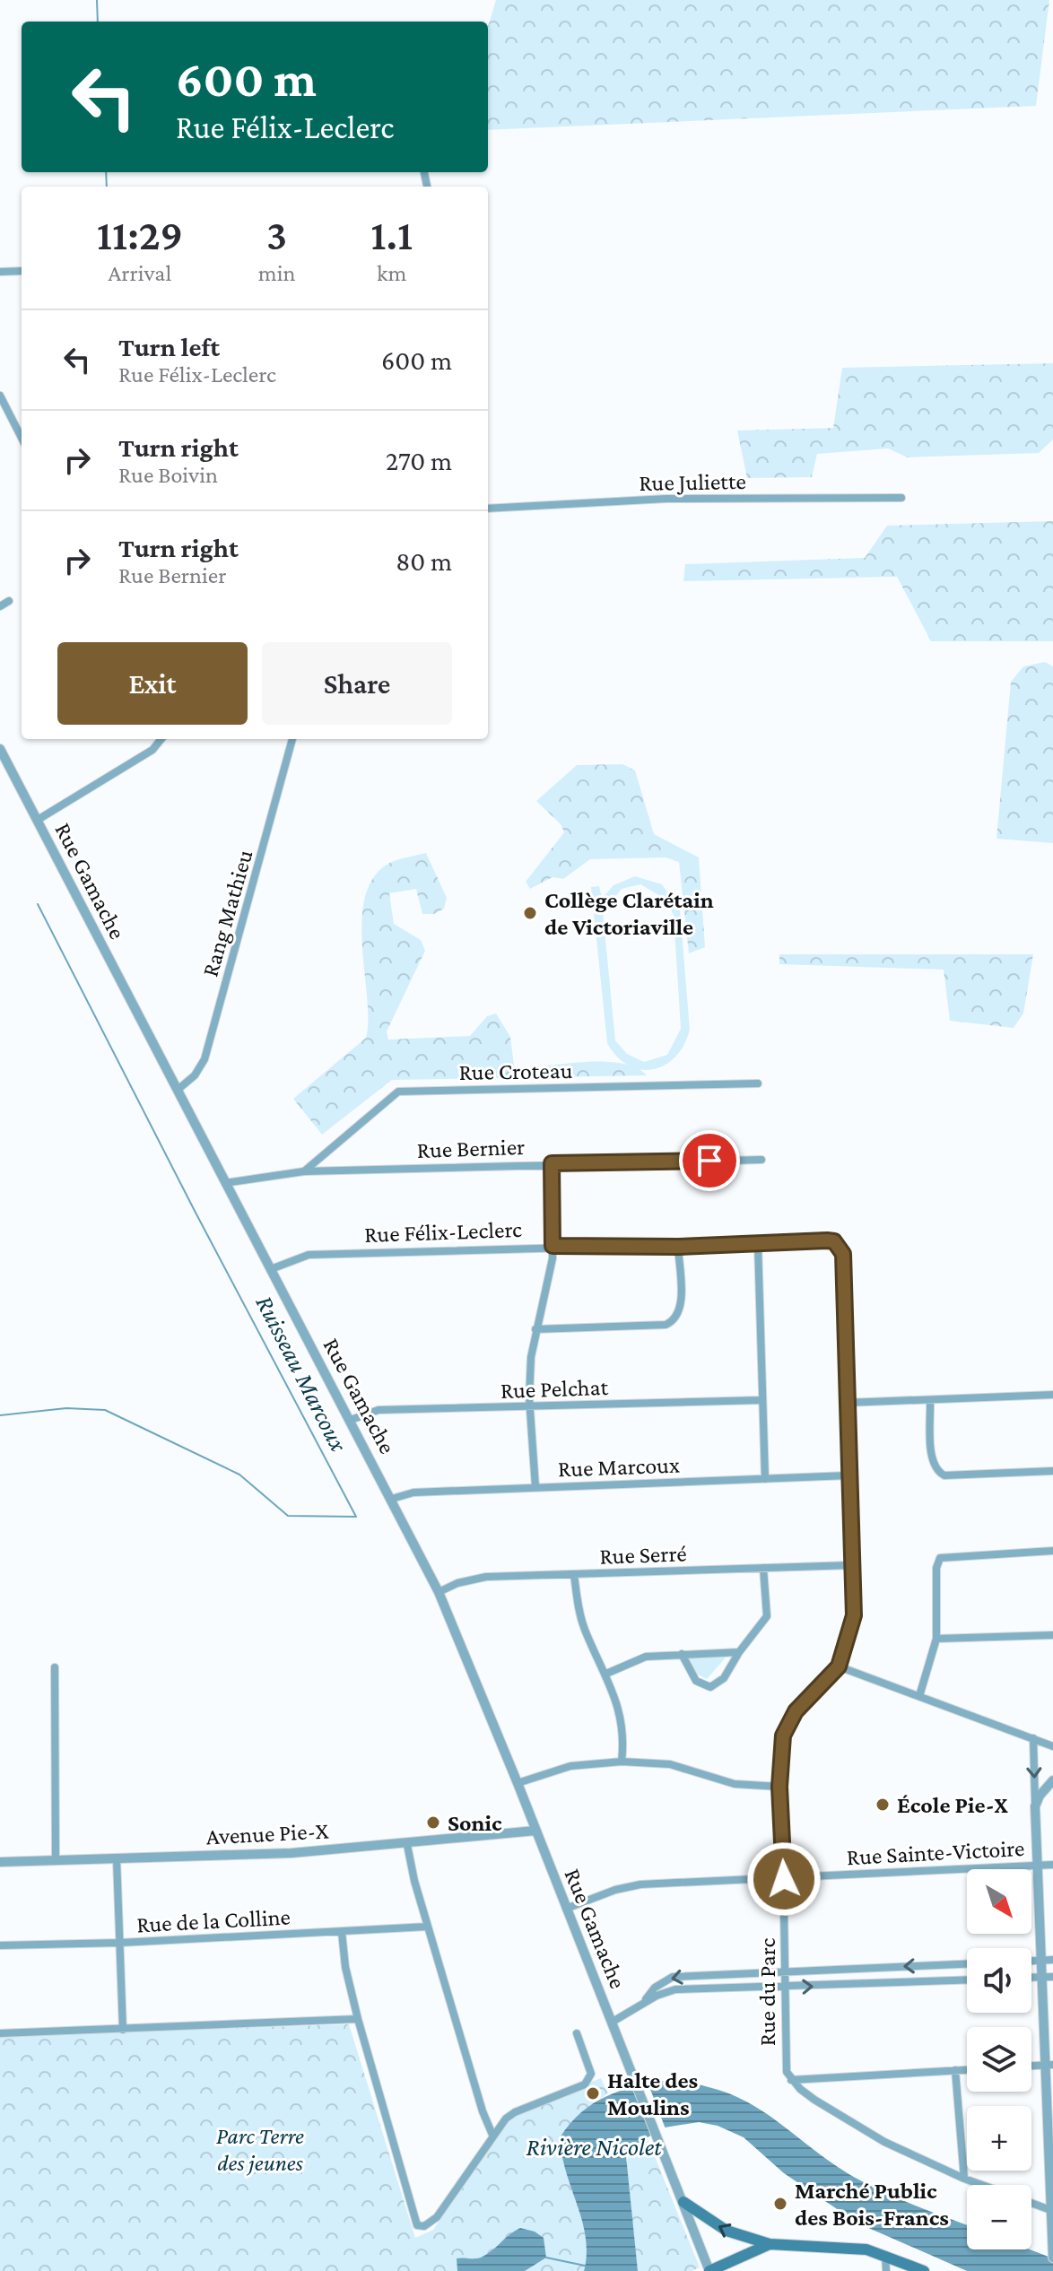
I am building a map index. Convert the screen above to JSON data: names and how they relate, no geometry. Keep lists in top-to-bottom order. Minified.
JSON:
{"streets":{"street":["Rue Juliette","Rue Gamache","Rang Mathieu","Rue Croteau","Rue Bernier","Rue Félix-Leclerc","Rue Pelchat","Rue Marcoux","Rue Serré","Avenue Pie-X","Rue Sainte-Victoire","Rue de la Colline","Rue du Parc"]},"crossings":[["Rue Gamache","Rang Mathieu"],["Rue Gamache","Rue Bernier"],["Rue Gamache","Rue Félix-Leclerc"],["Rue Gamache","Rue Pelchat"],["Rue Gamache","Rue Marcoux"],["Rue Gamache","Rue Serré"],["Rue Gamache","Avenue Pie-X"],["Rue Gamache","Rue Sainte-Victoire"],["Rue Croteau","Rue Bernier"],["Rue Félix-Leclerc","Rue du Parc"],["Rue Marcoux","Rue du Parc"],["Rue Serré","Rue du Parc"],["Rue Sainte-Victoire","Rue du Parc"]],"water":["Ruisseau Marcoux","Rivière Nicolet"],"parks":["Parc Terre des jeunes"],"places":["Collège Clarétain de Victoriaville","École Pie-X","Sonic","Halte des Moulins","Marché Public des Bois-Francs"],"north":"bottom right","page":{"turn":["600 m","Rue Félix-Leclerc"],"eta":["11:29","Arrival","3","min","1.1","km"],"list":[{"name":"Turn left","note":"Rue Félix-Leclerc","value":"600 m"},{"name":"Turn right","note":"Rue Boivin","value":"270 m"},{"name":"Turn right","note":"Rue Bernier","value":"80 m"}],"buttons":["Exit","Share"],"map_buttons":["+","−"]}}
